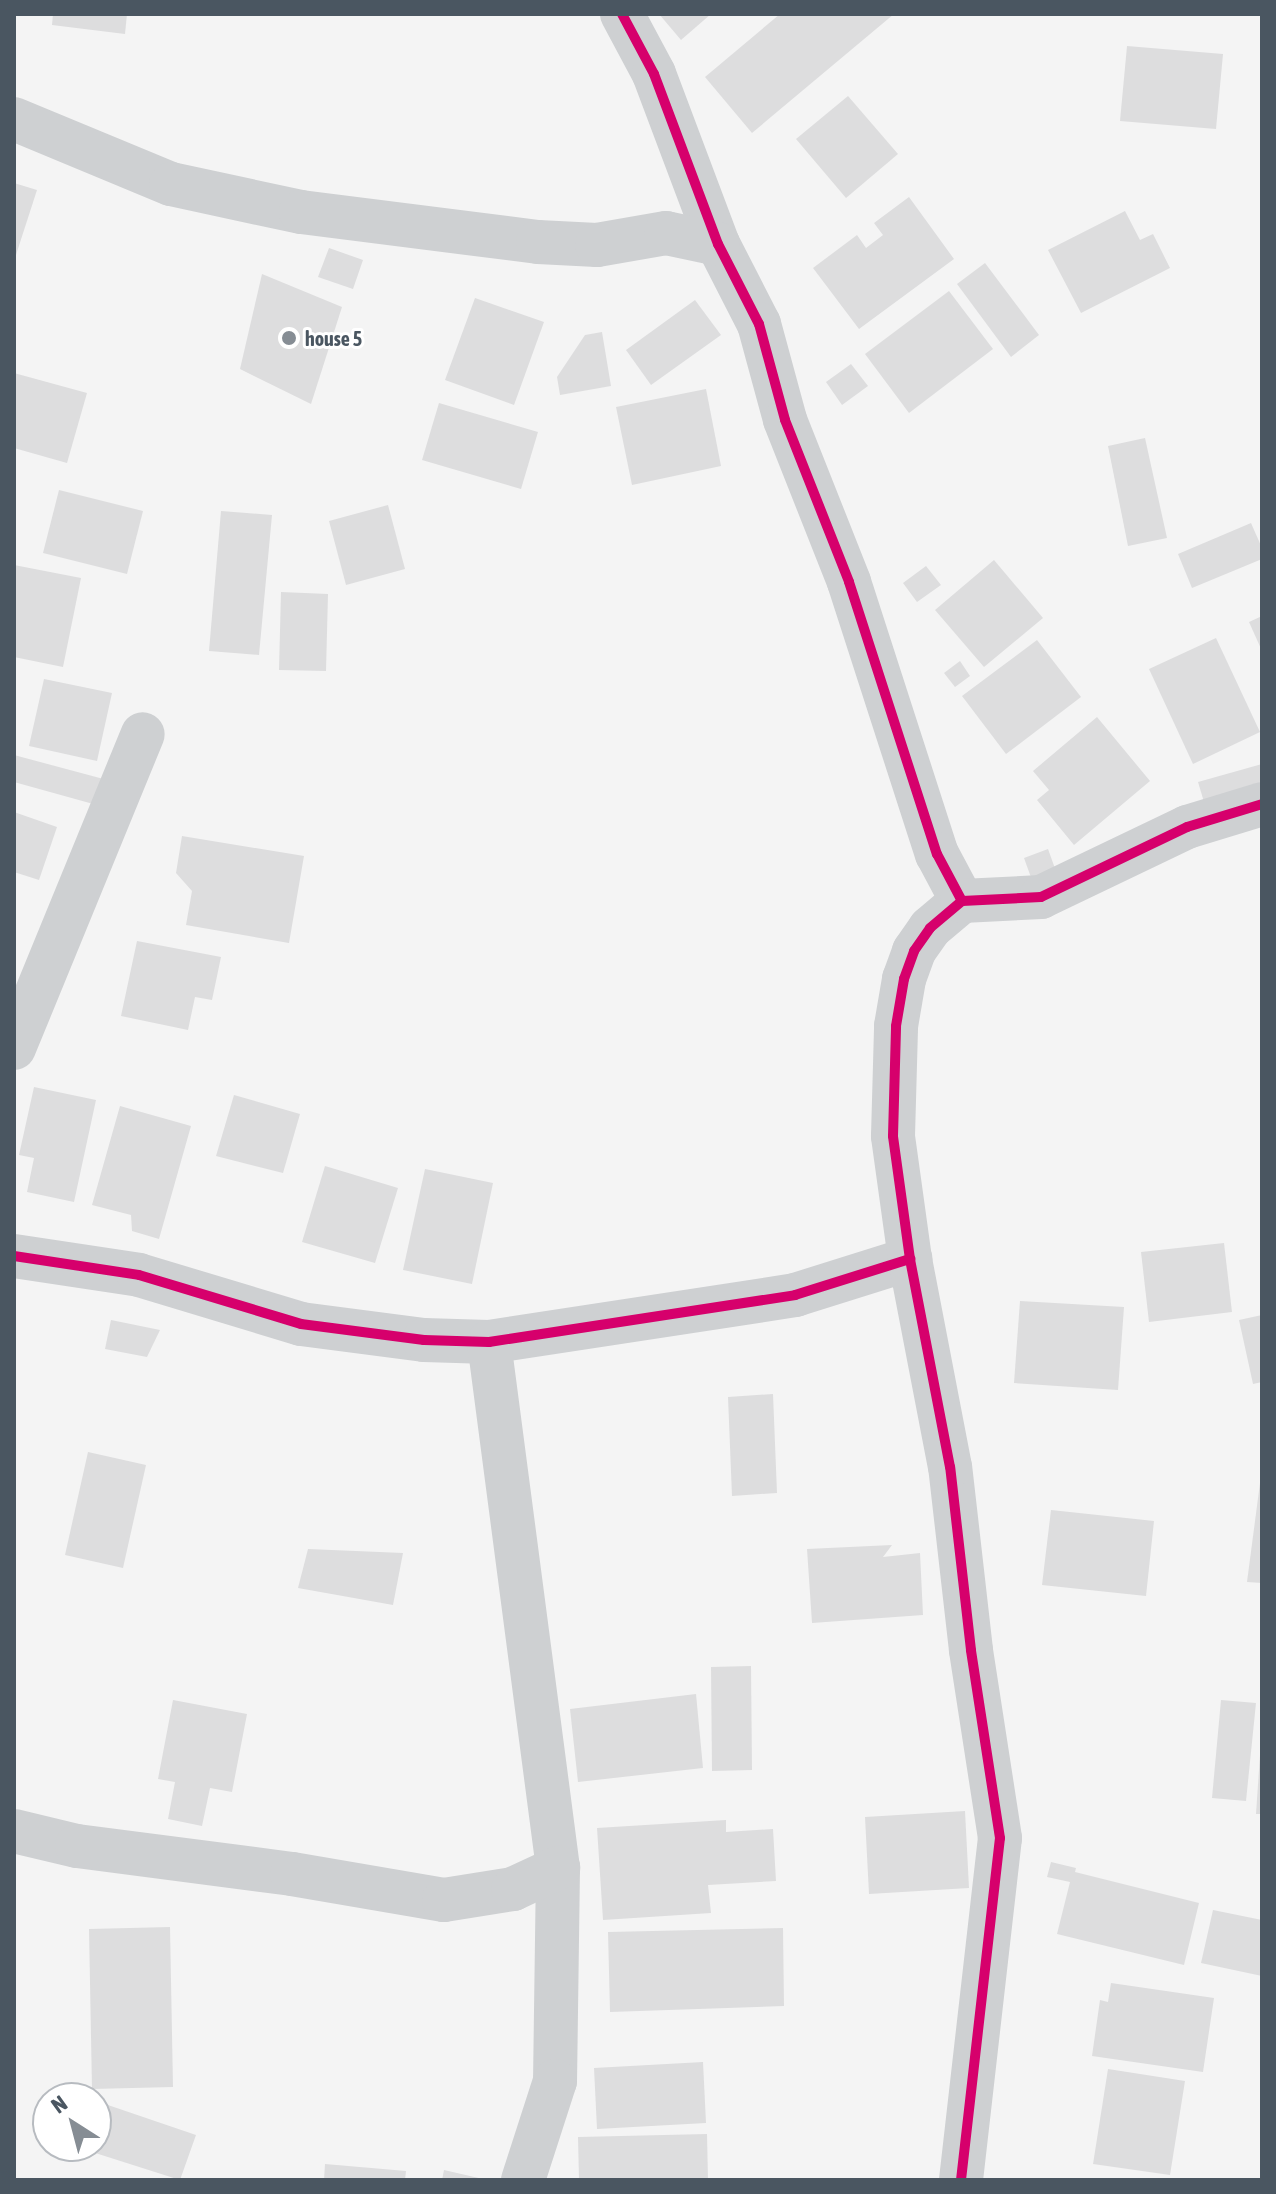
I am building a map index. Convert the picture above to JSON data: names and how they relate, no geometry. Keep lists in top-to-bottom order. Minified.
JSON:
{"places":["house 5"],"north":"top left"}
